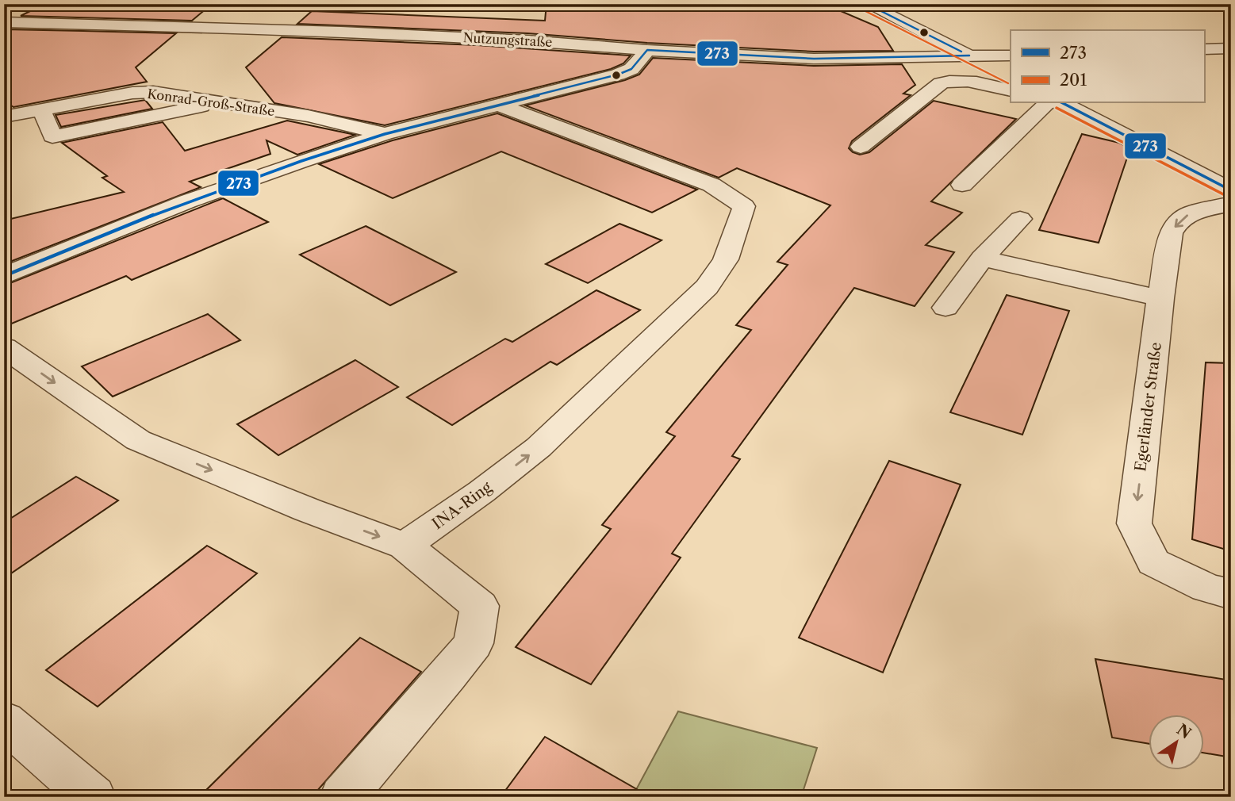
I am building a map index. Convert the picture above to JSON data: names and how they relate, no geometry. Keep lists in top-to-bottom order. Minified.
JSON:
{"streets":{"street":["Nutzungstraße","Konrad-Groß-Straße","Egerländer Straße","INA-Ring"]},"lines":["transit line 273","transit line 201"],"legend":["273","201"],"north":"top right"}
